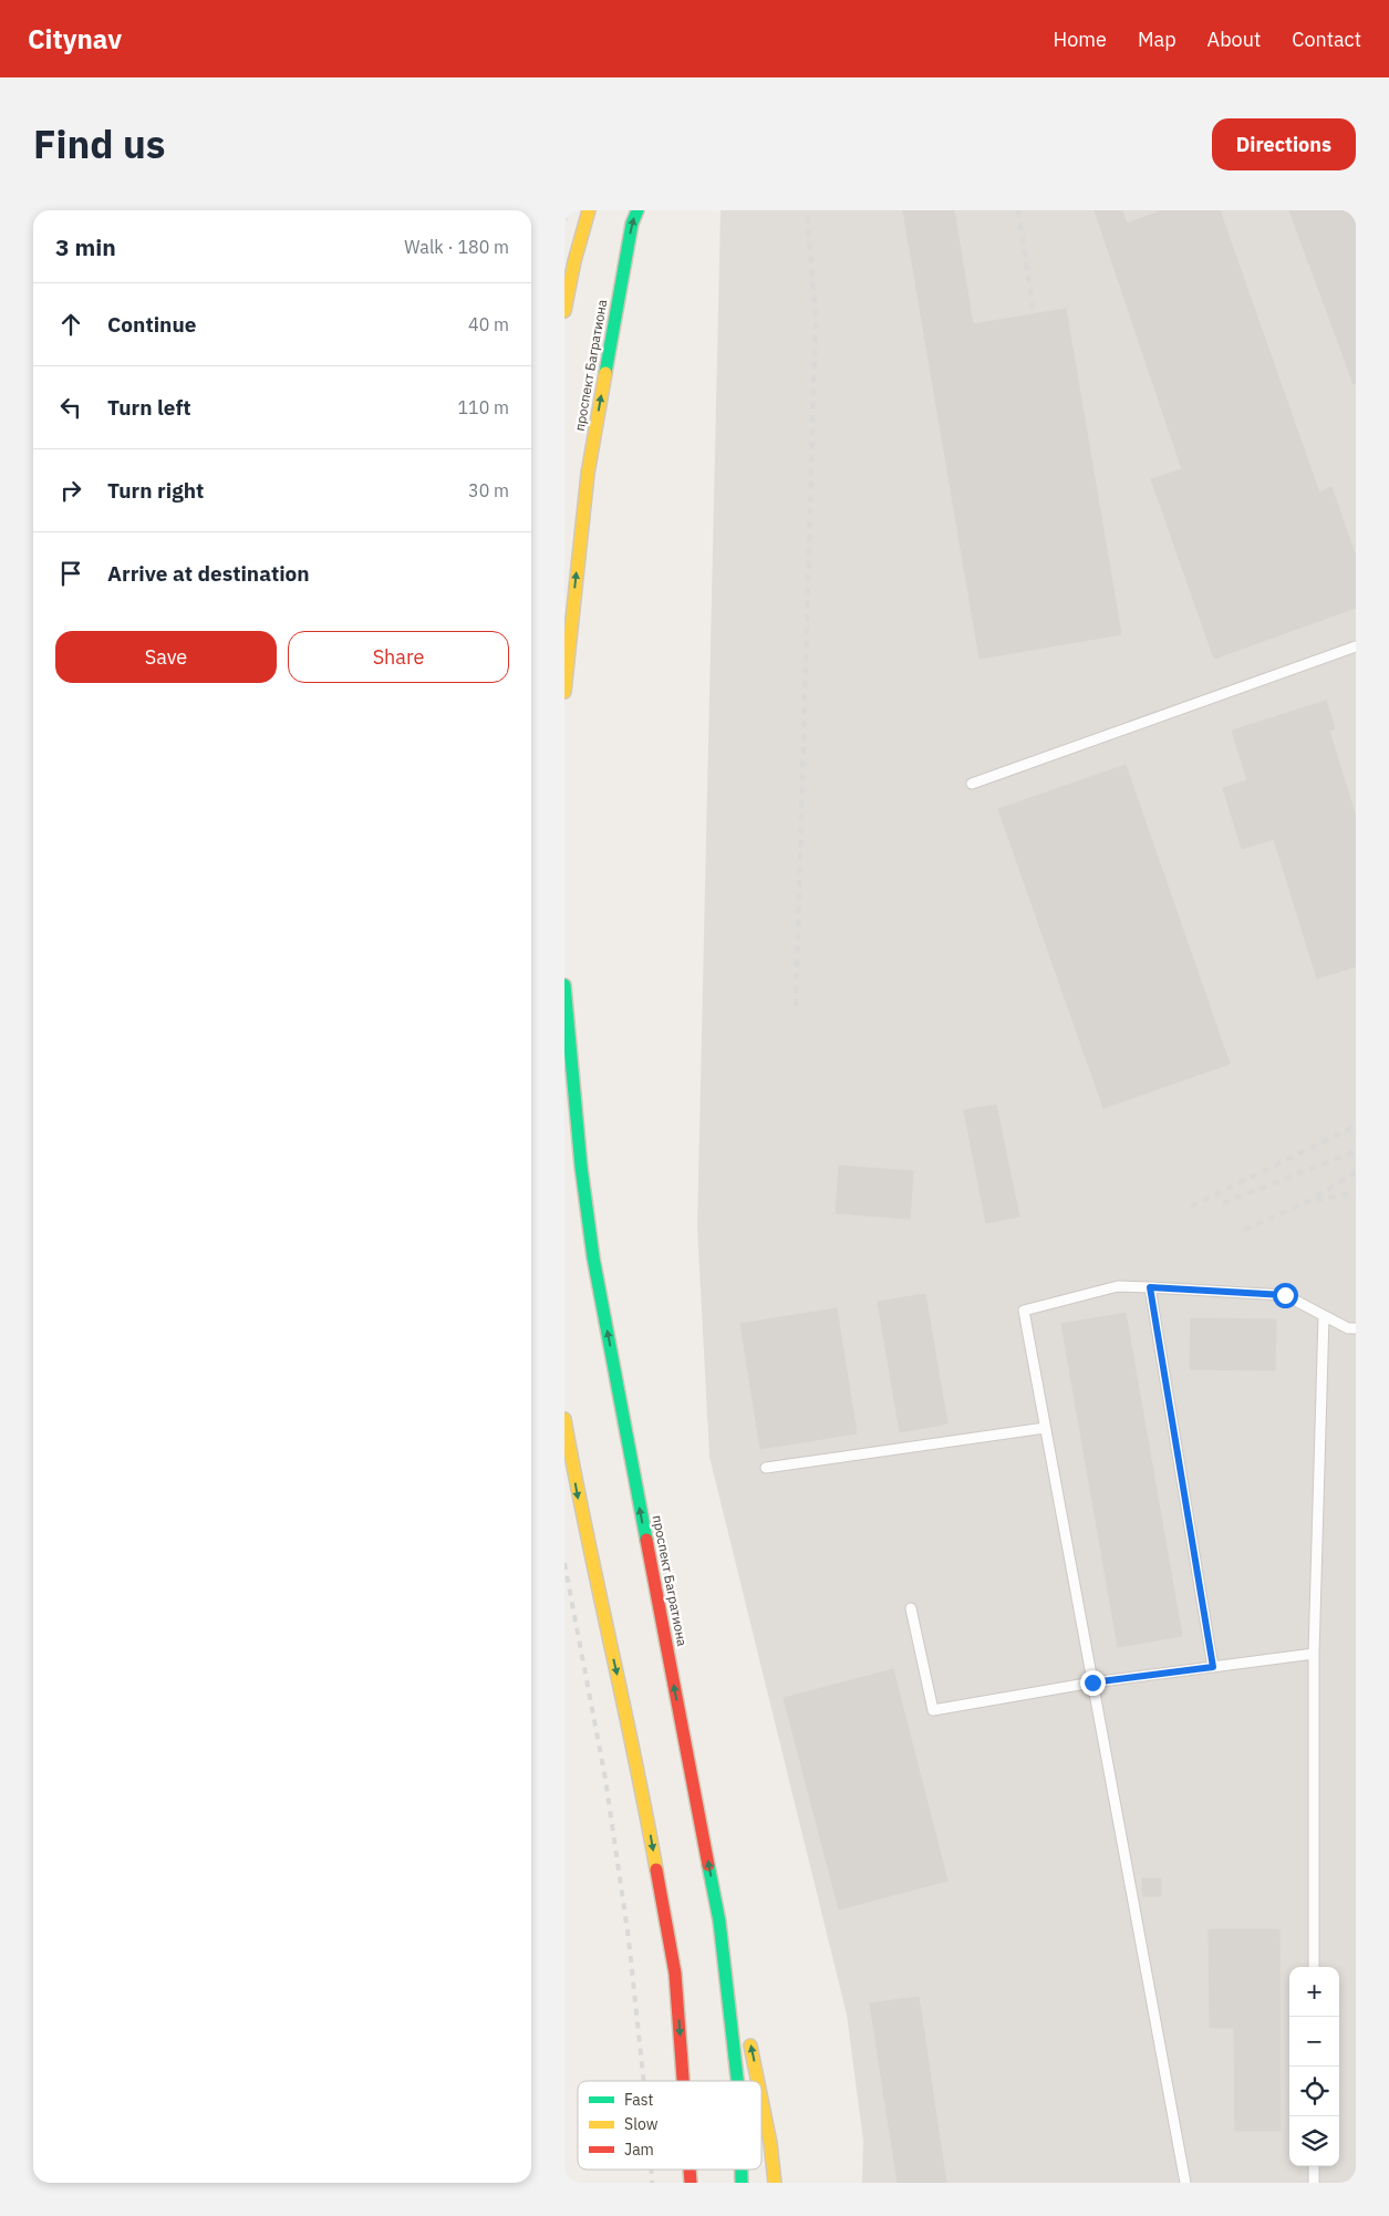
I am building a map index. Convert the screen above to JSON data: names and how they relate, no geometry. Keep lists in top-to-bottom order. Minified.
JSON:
{"streets":{"main road":["проспект Багратиона"]},"legend":["Fast","Slow","Jam"],"page":{"header":"Citynav","nav":["Home","Map","About","Contact"],"title":"Find us","buttons":["Directions",["Save","Share"]],"heading":["3 min","Walk · 180 m"],"list":[["Continue","40 m"],["Turn left","110 m"],["Turn right","30 m"],"Arrive at destination"],"map_buttons":["+","−"]}}
